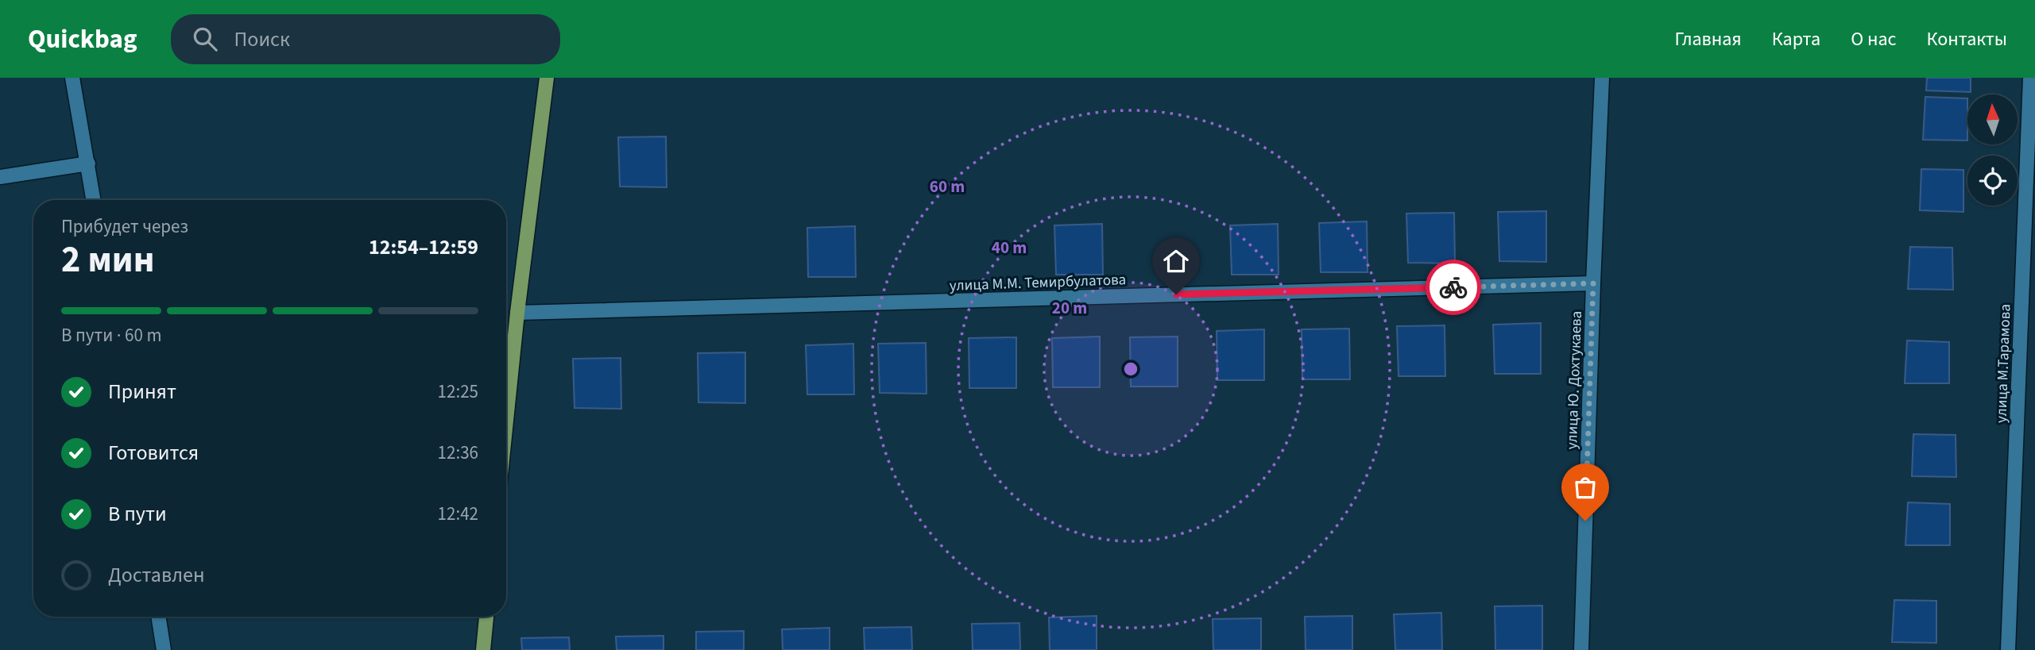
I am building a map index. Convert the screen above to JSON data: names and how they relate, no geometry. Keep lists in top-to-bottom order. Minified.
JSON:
{"streets":{"street":["улица М.М. Темирбулатова","улица М.Тарамова","улица Ю. Дохтукаева"]},"crossings":[["улица М.М. Темирбулатова","улица Ю. Дохтукаева"]],"north":"top","page":{"header":"Quickbag","search":"Поиск","nav":["Главная","Карта","О нас","Контакты"],"heading":["2 мин","Прибудет через","12:54–12:59"],"bar":"В пути · 60 m","list":[["Принят","12:25"],["Готовится","12:36"],["В пути","12:42"],"Доставлен"]},"rings":["60 m","40 m","20 m"]}
